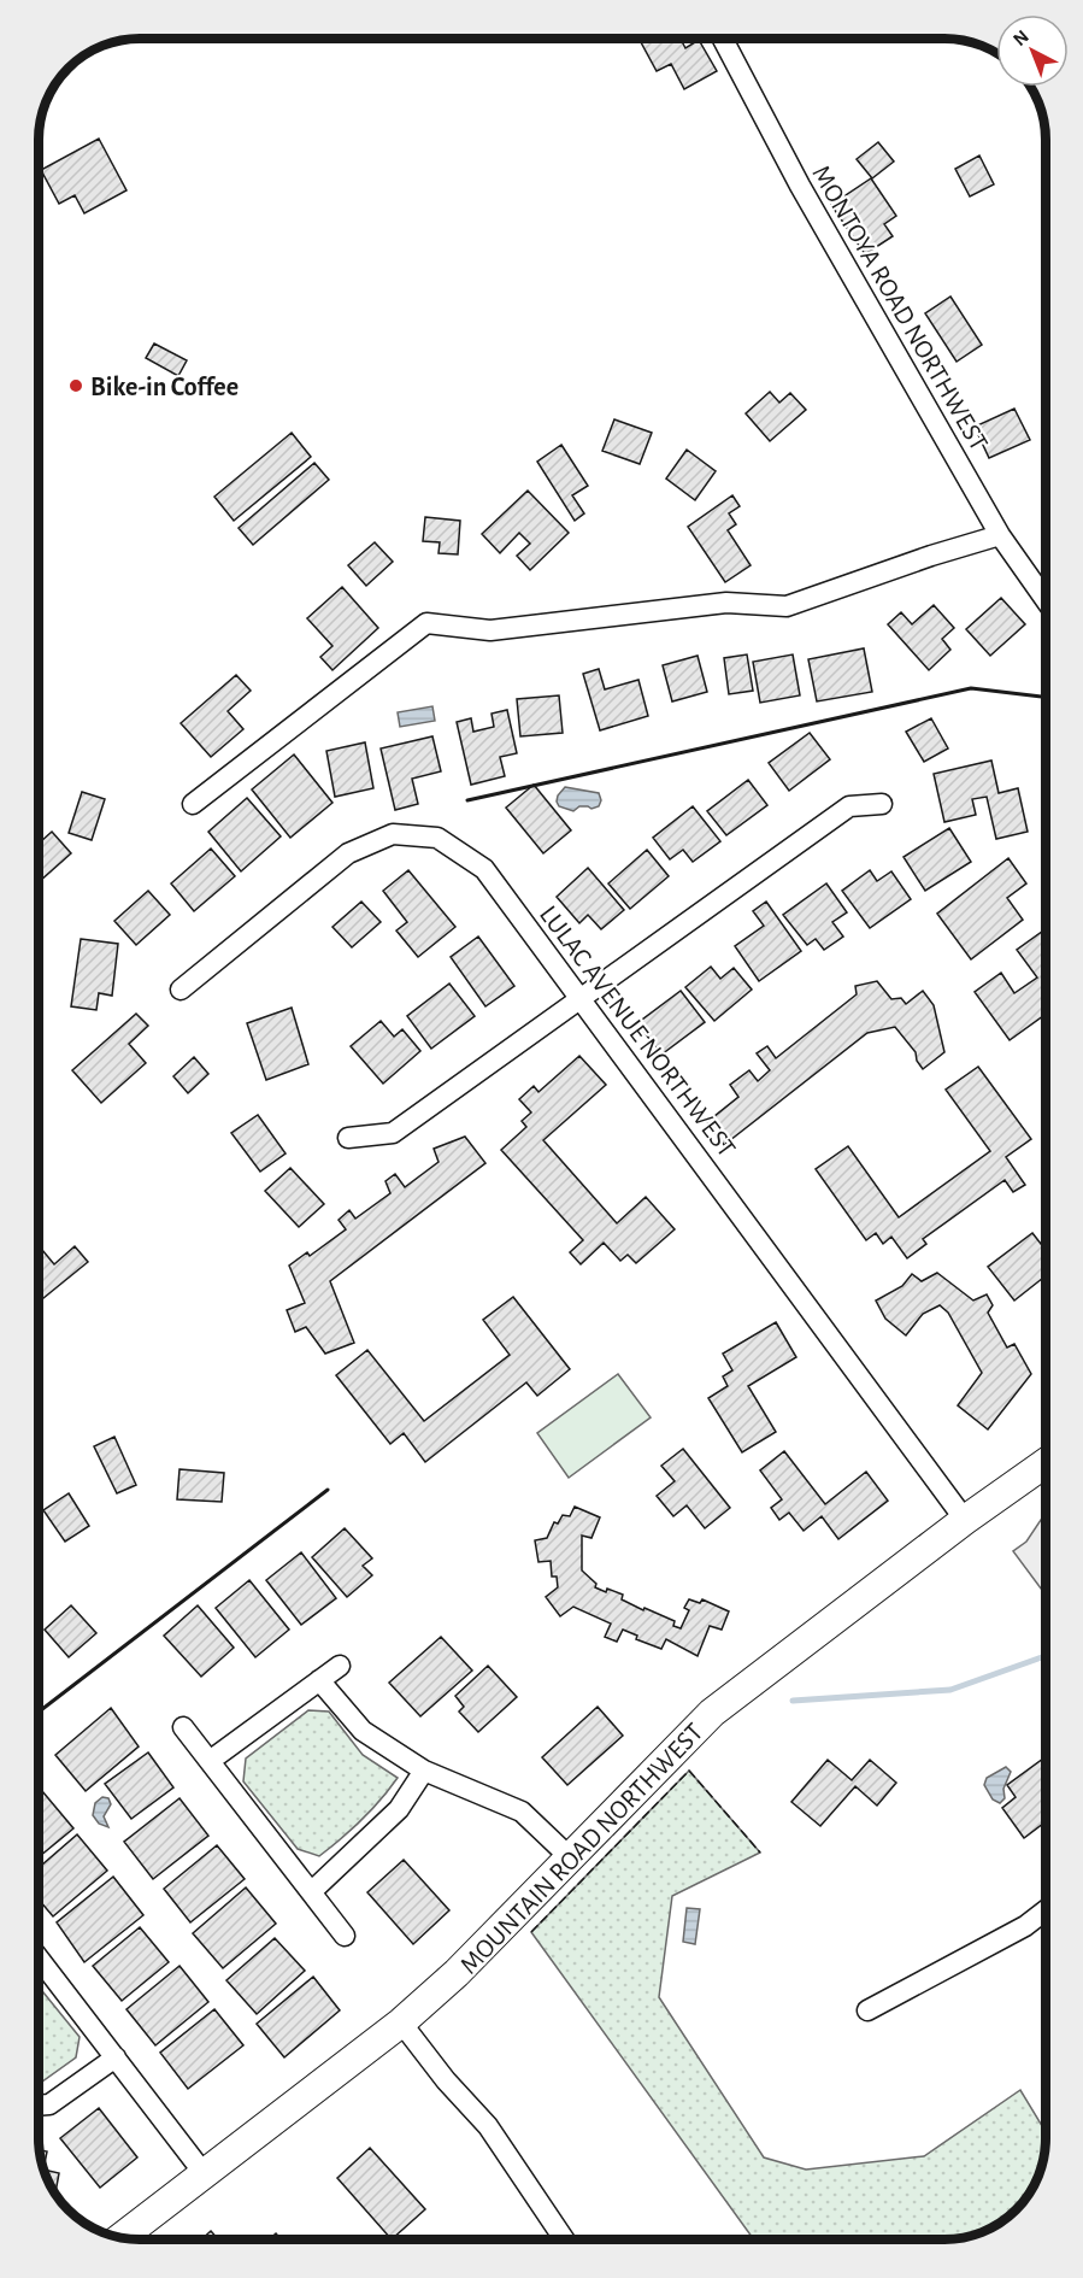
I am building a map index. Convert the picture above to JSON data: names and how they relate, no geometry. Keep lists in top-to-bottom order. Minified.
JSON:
{"streets":{"street":["MONTOYA ROAD NORTHWEST","LULAC AVENUE NORTHWEST","MOUNTAIN ROAD NORTHWEST"]},"crossings":[["LULAC AVENUE NORTHWEST","MOUNTAIN ROAD NORTHWEST"]],"places":["Bike-in Coffee"],"north":"top left"}
